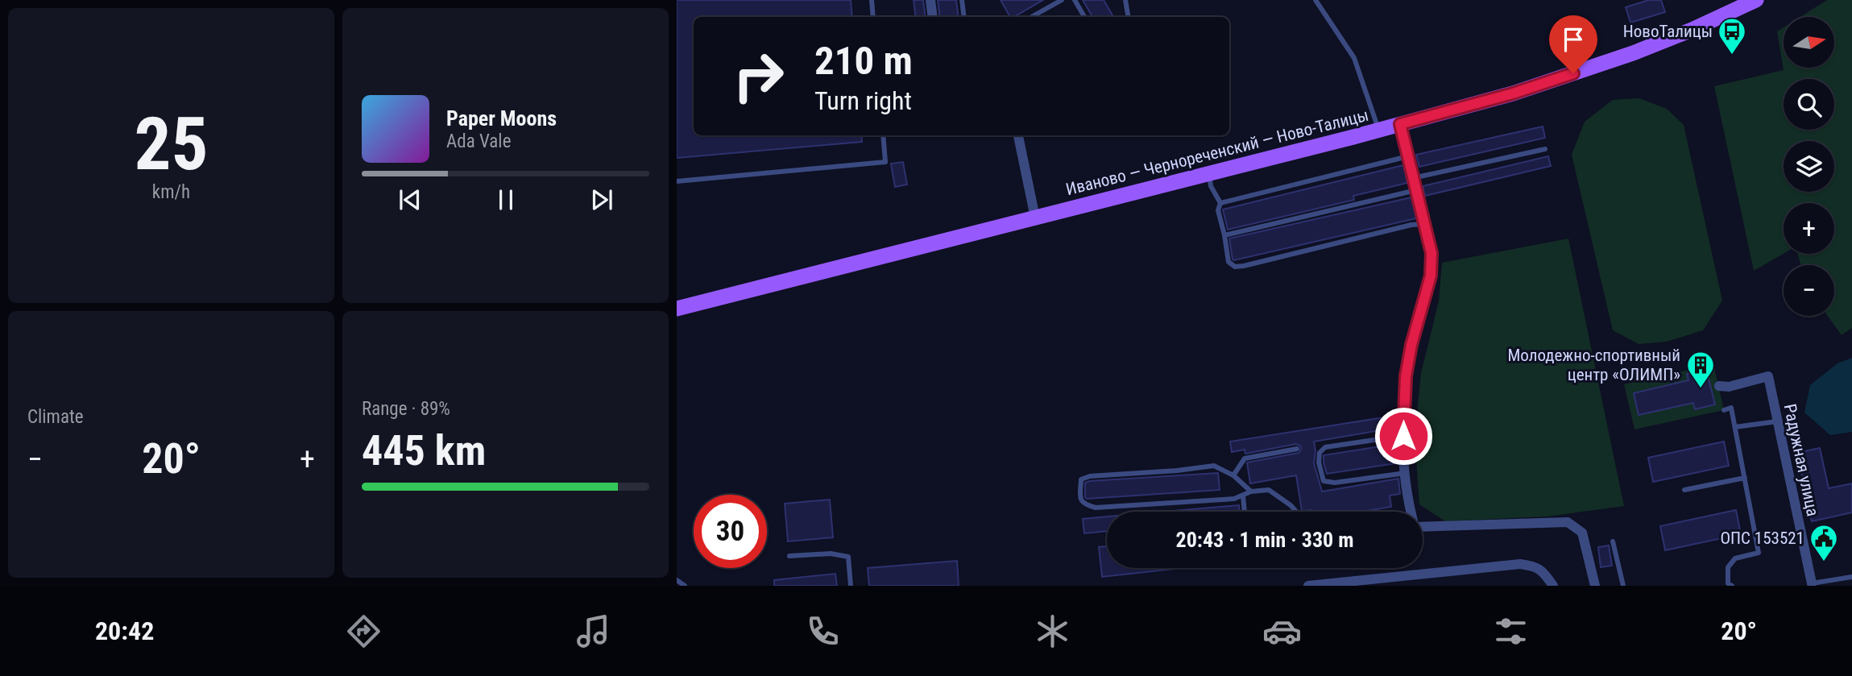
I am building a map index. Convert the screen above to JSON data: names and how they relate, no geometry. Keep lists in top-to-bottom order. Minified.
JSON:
{"streets":{"main road":["Иваново — Чернореченский — Ново-Талицы"],"street":["Радужная улица"]},"places":{"bus stop":["НовоТалицы"],"building":["Молодежно-спортивный центр «ОЛИМП»"],"public building":["ОПС 153521"]},"north":"right","page":{"tile":[["25","km/h"],"Climate",["Range · 89%","445 km"]],"map_buttons":["+","−"],"turn":["210 m","Turn right"],"song":["Paper Moons","Ada Vale"],"heat":["−","20°","+"],"limit":"30","trip":"20:43 · 1 min · 330 m","tabs":["20:42","20°"]}}
